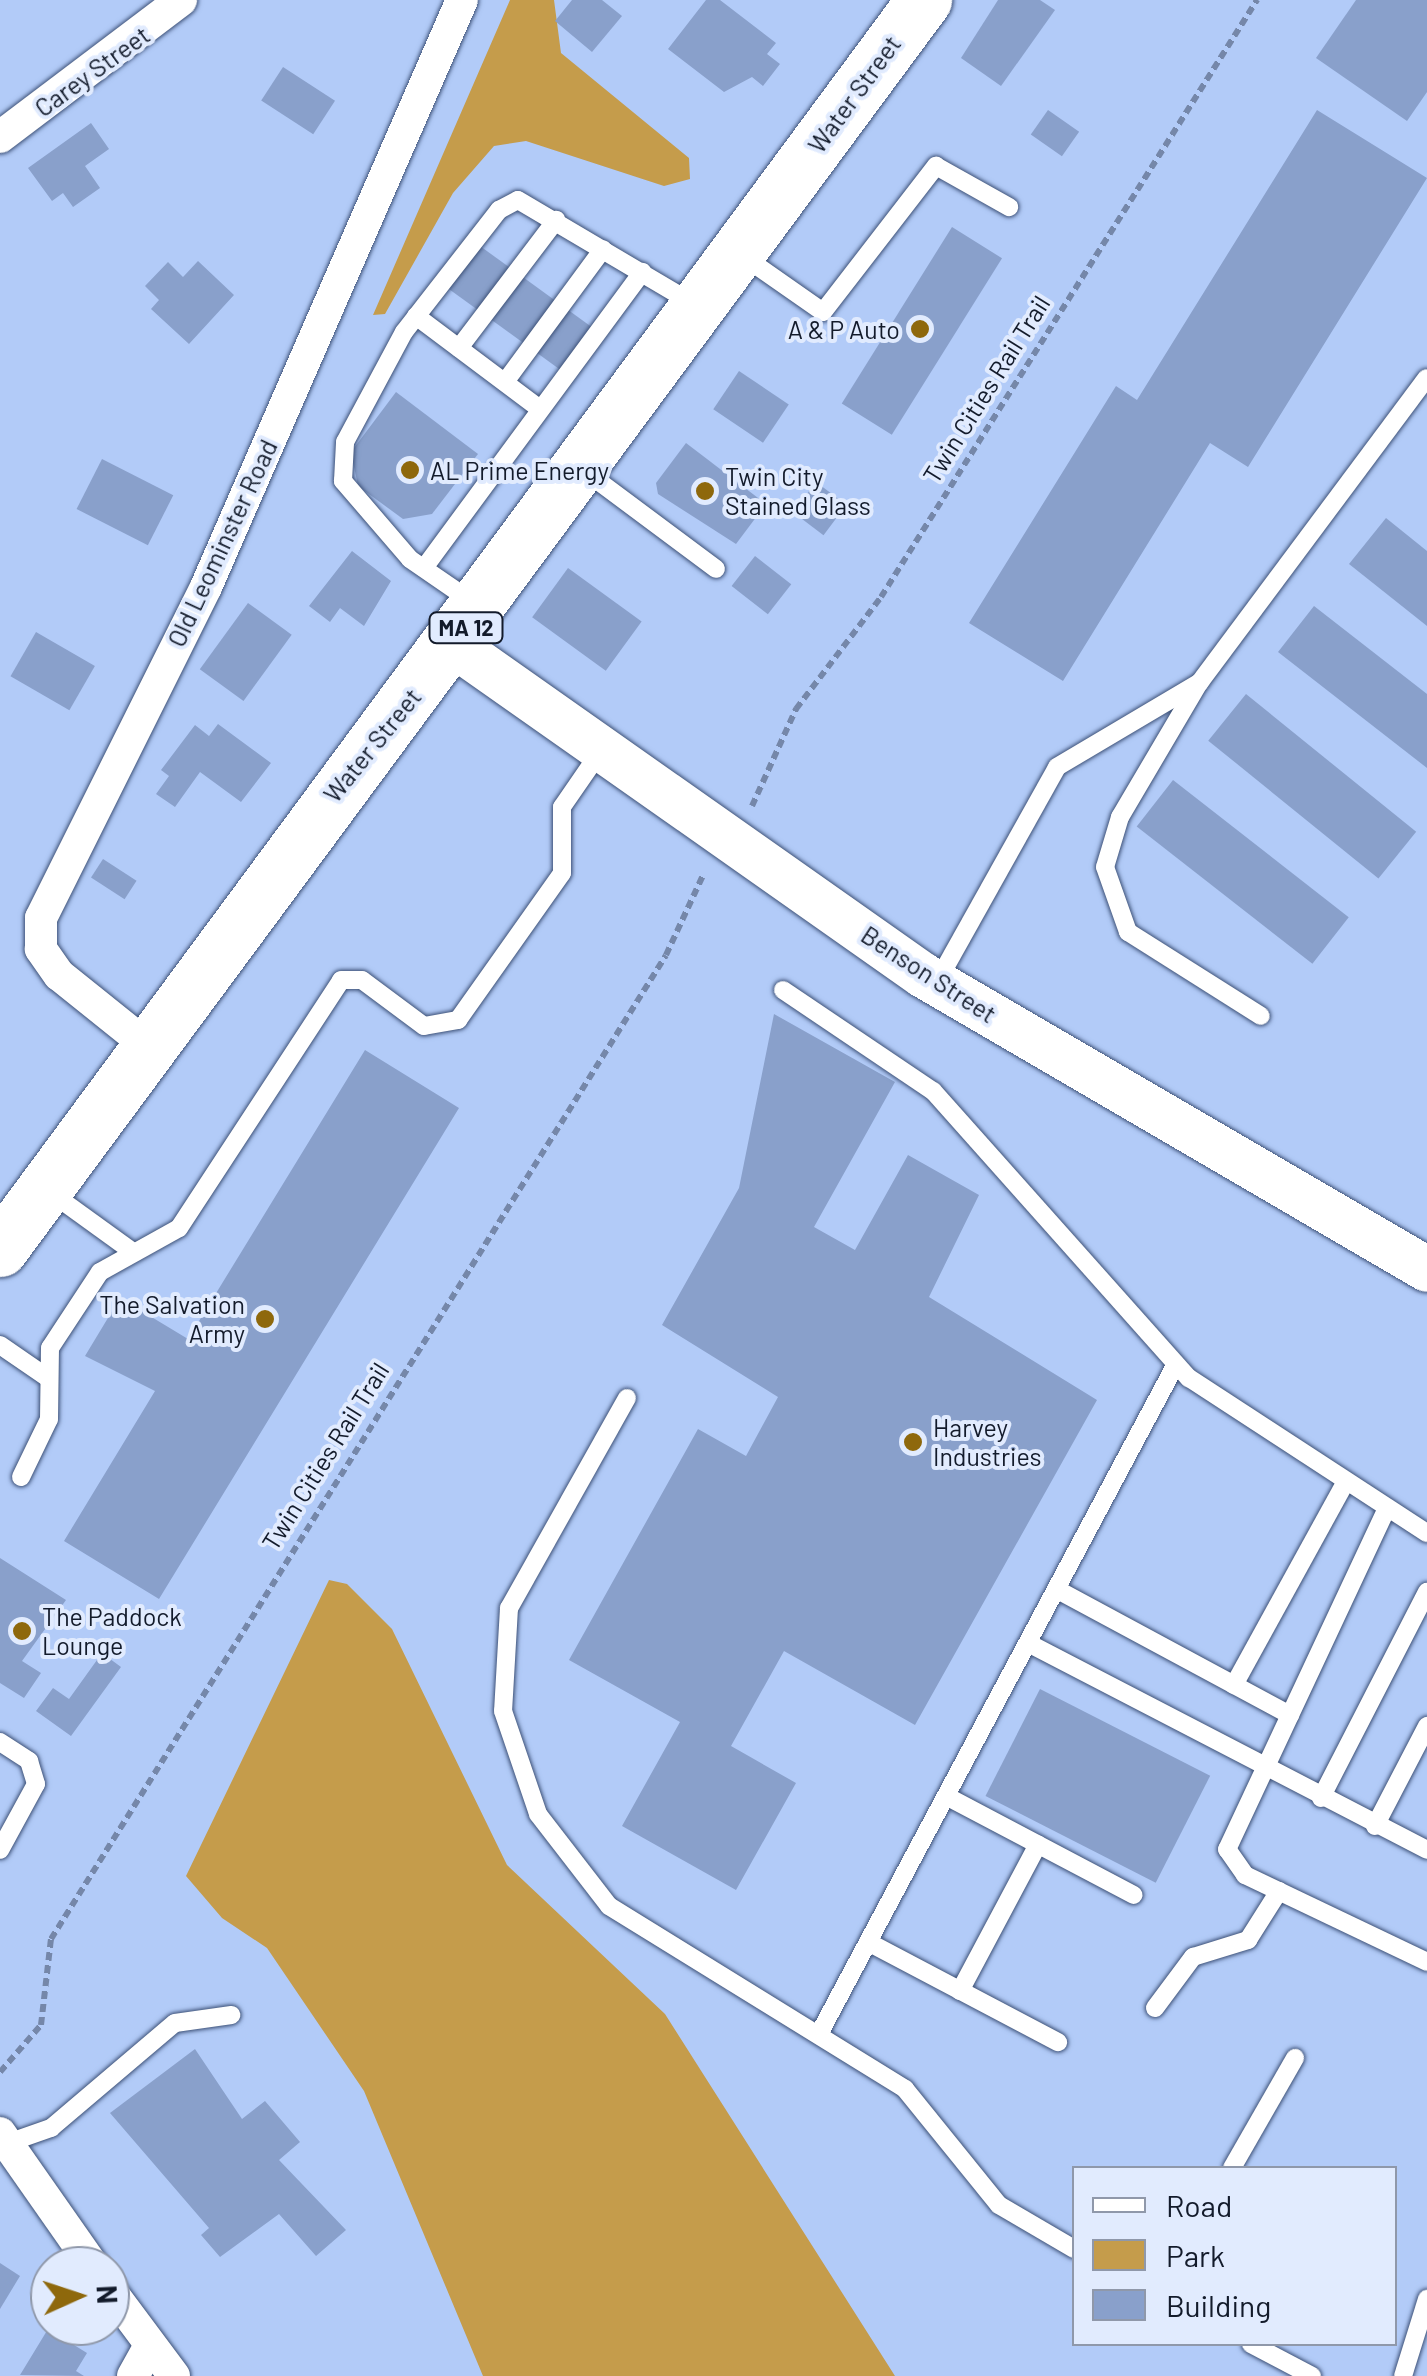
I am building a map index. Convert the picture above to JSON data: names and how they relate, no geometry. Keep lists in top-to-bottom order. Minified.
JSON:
{"streets":{"highway":["Water Street","MA 12"],"main road":["Benson Street"],"street":["Carey Street","Old Leominster Road"],"path":["Twin Cities Rail Trail"]},"crossings":[["Water Street","Old Leominster Road"],["Water Street","Benson Street"]],"places":["A & P Auto","AL Prime Energy","Twin City Stained Glass","The Salvation Army","Harvey Industries","The Paddock Lounge"],"legend":["Road","Park","Building"],"north":"right"}
